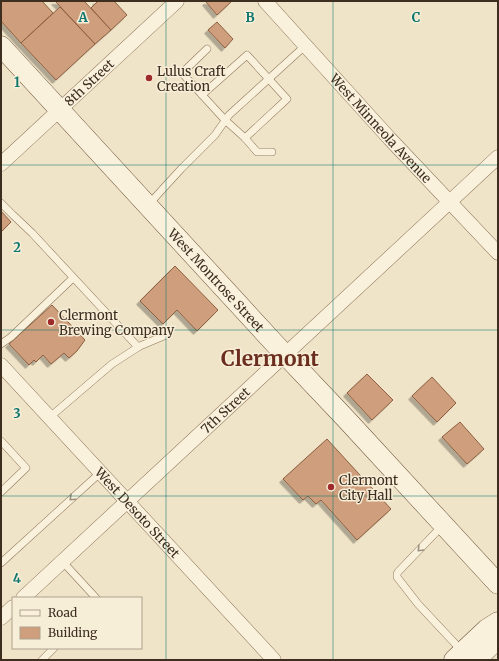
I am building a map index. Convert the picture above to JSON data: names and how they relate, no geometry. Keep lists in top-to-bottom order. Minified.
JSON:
{"streets":{"street":["8th Street","West Minneola Avenue","West Montrose Street","7th Street","West Desoto Street"]},"crossings":[["8th Street","West Montrose Street"],["West Minneola Avenue","7th Street"],["West Montrose Street","7th Street"],["7th Street","West Desoto Street"]],"districts":["Clermont"],"places":["Lulus Craft Creation","Clermont Brewing Company","Clermont City Hall"],"legend":["Road","Building"],"grid":{"columns":["A","B","C"],"rows":["1","2","3","4"]}}
